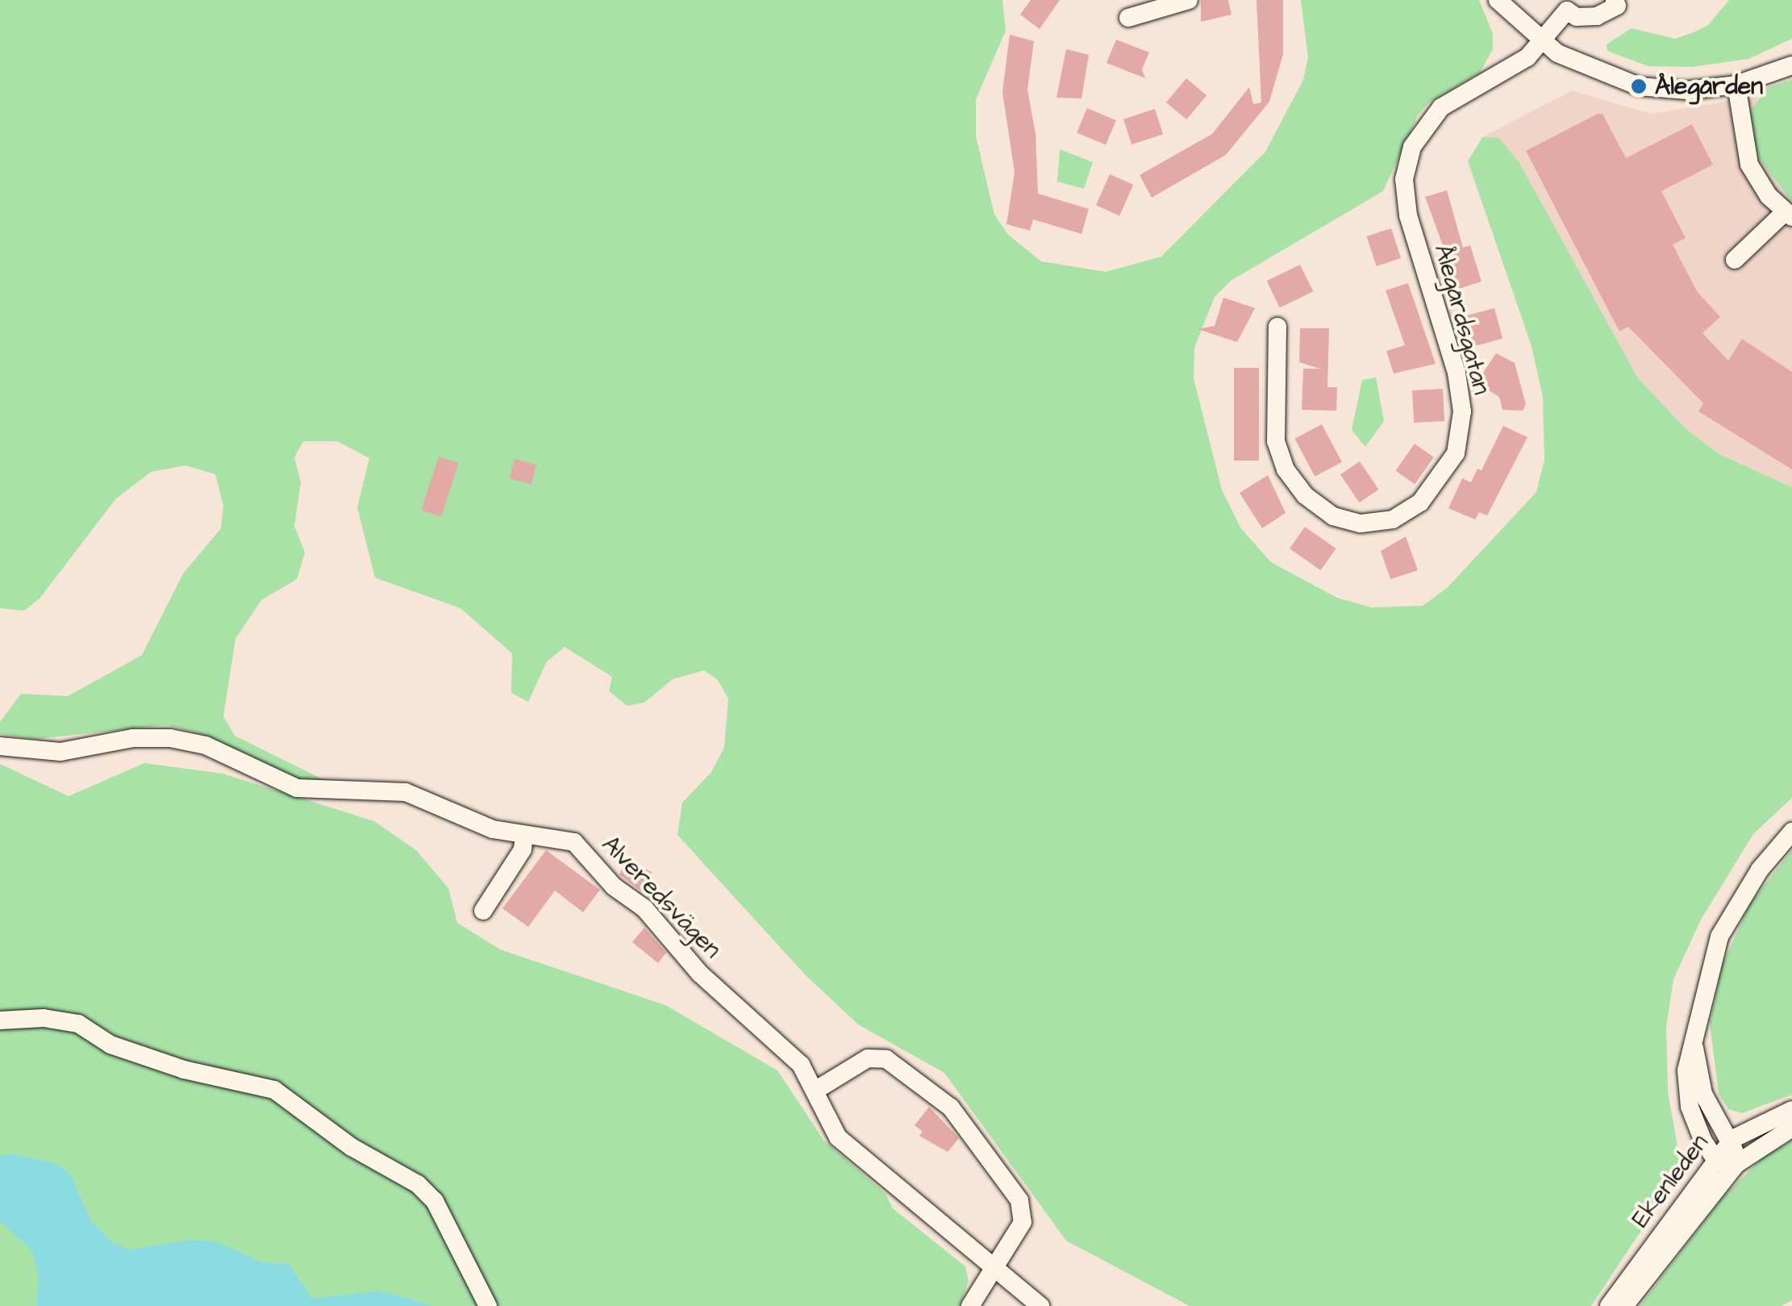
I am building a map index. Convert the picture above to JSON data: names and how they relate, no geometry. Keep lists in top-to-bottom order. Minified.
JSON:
{"streets":{"street":["Ålegårdsgatan","Alveredsvägen","Ekenleden"]},"places":["Ålegården"]}
